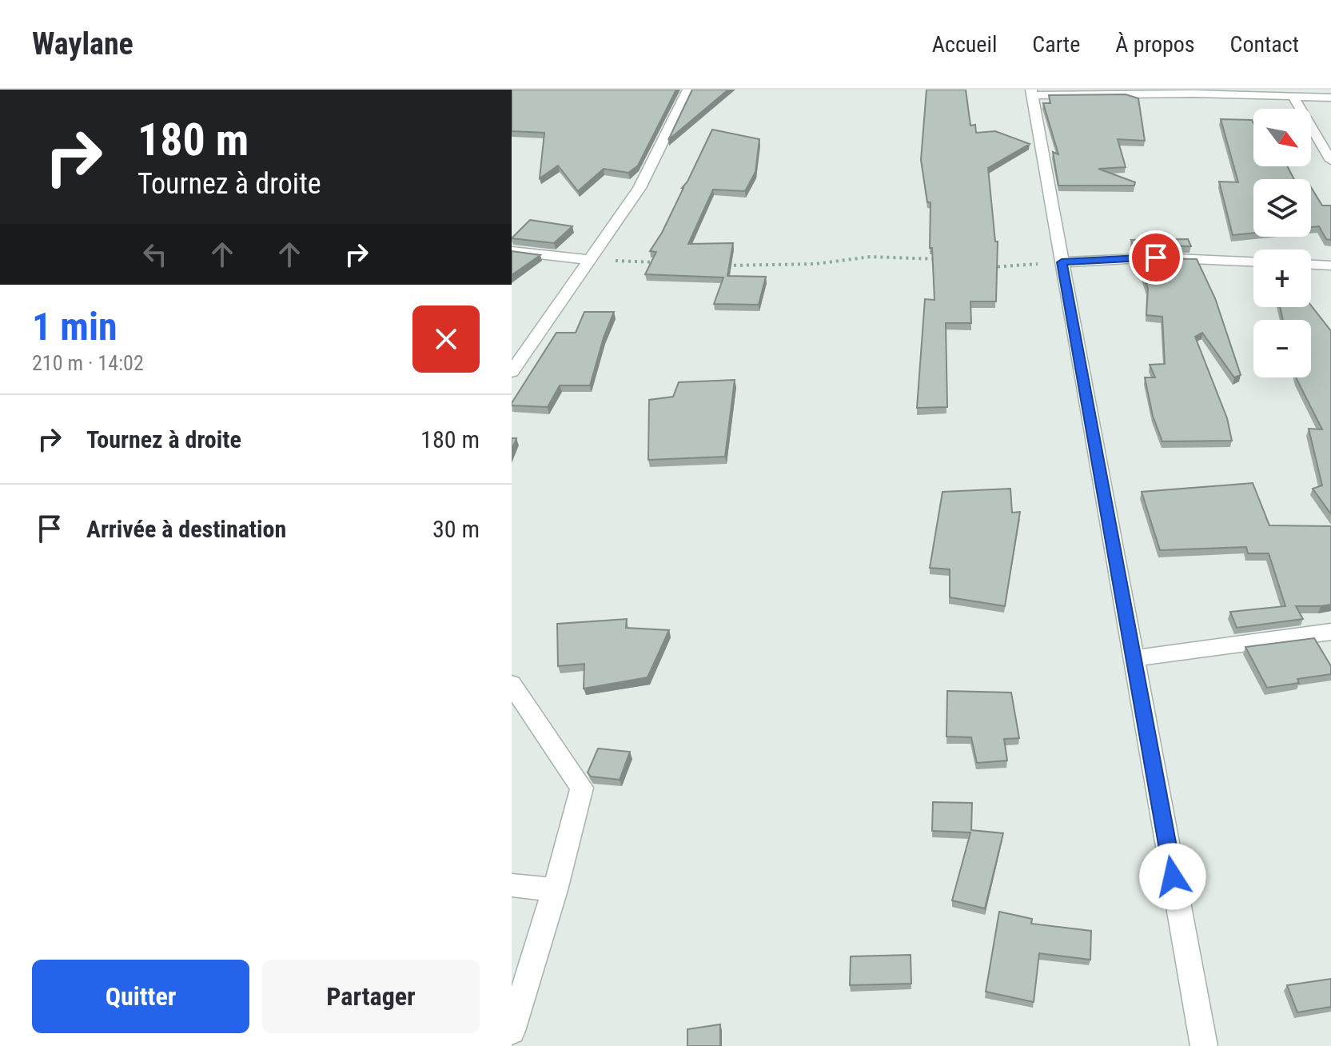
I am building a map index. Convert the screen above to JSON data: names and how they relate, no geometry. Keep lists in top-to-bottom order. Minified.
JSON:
{"north":"bottom right","page":{"header":"Waylane","nav":["Accueil","Carte","À propos","Contact"],"turn":["180 m","Tournez à droite"],"map_buttons":["+","−"],"heading":["1 min","210 m · 14:02"],"list":[{"name":"Tournez à droite","value":"180 m"},{"name":"Arrivée à destination","value":"30 m"}],"buttons":["Quitter","Partager"]}}
